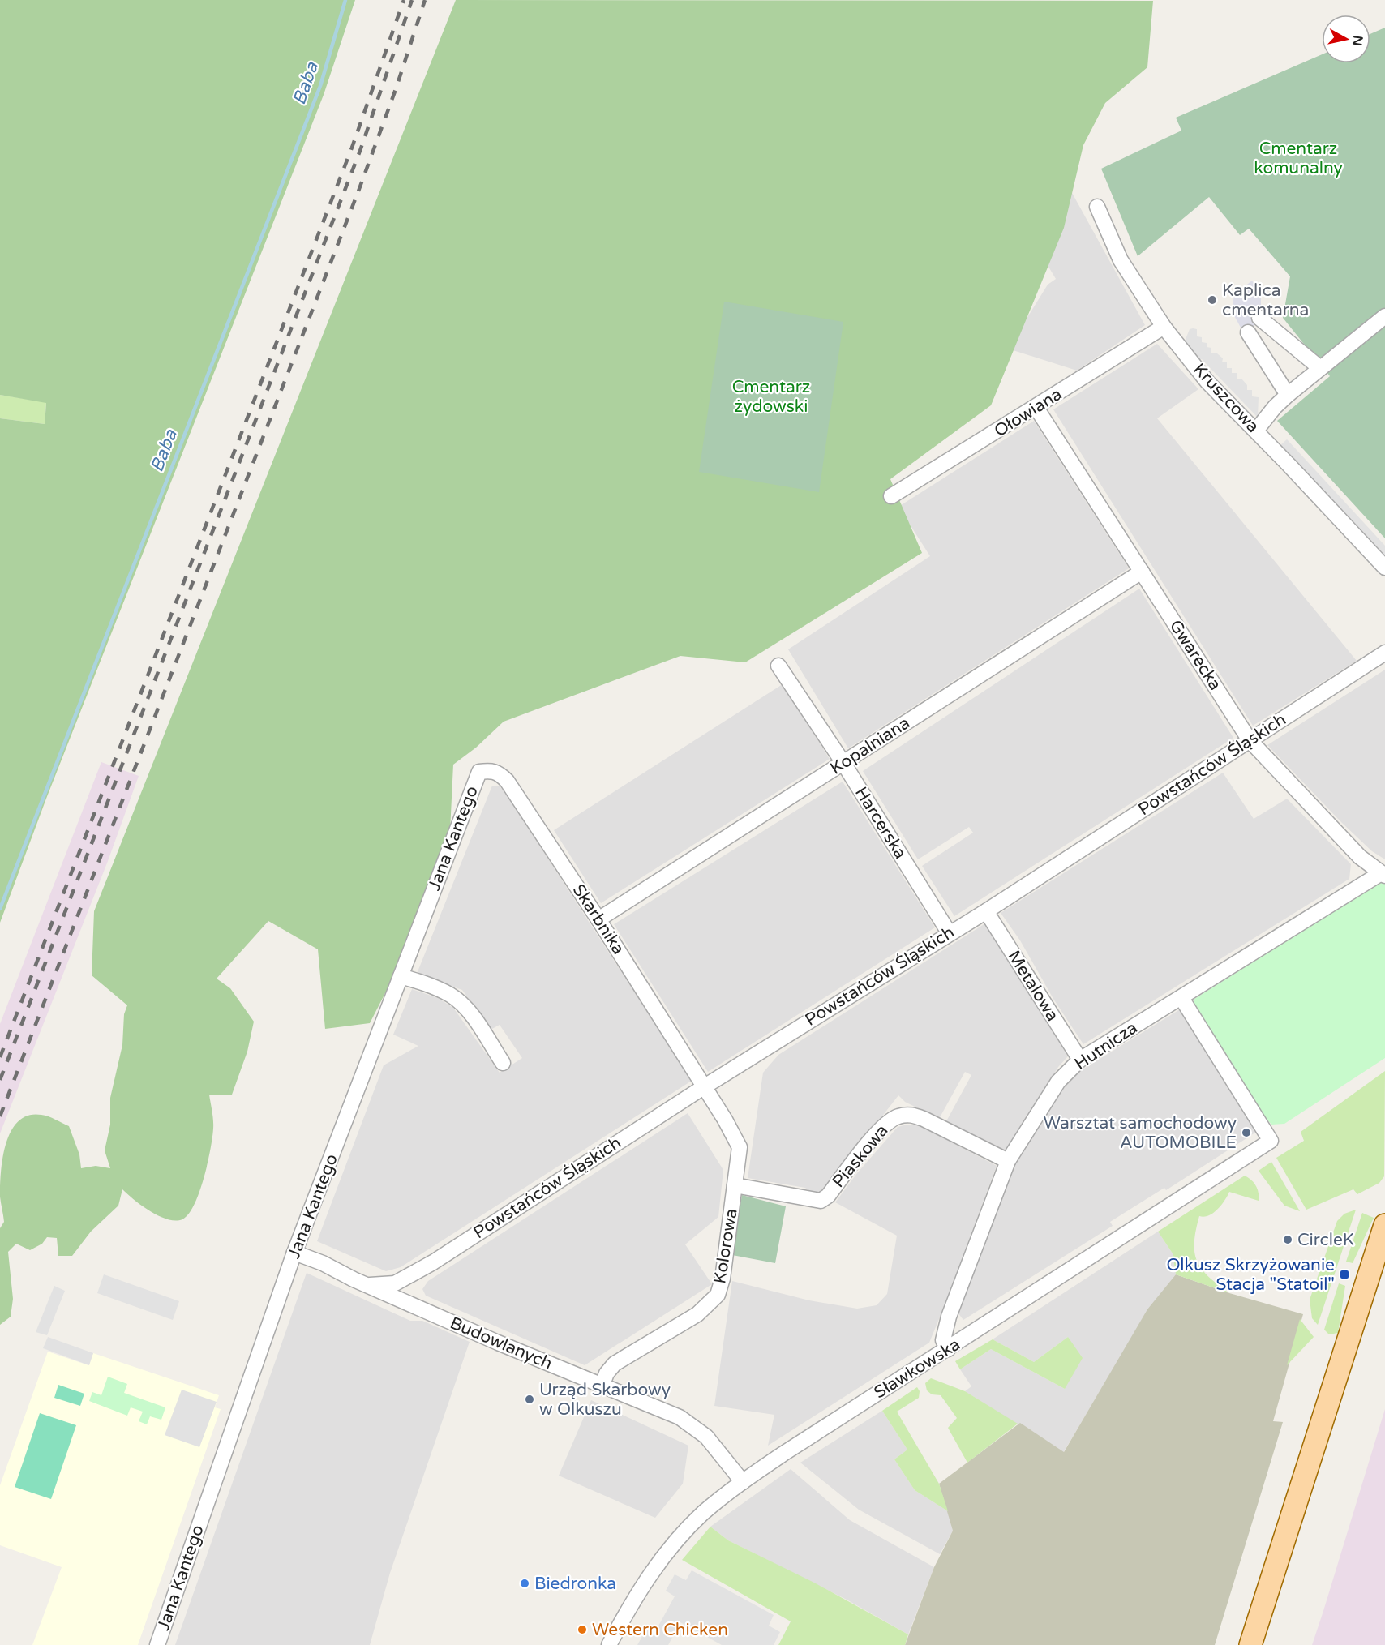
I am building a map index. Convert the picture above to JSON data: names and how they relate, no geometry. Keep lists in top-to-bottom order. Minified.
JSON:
{"streets":{"street":["Kruszcowa","Ołowiana","Gwarecka","Kopalniana","Powstańców Śląskich","Harcerska","Jana Kantego","Skarbnika","Metalowa","Hutnicza","Piaskowa","Kolorowa","Budowlanych","Sławkowska"]},"crossings":[["Kruszcowa","Ołowiana"],["Ołowiana","Gwarecka"],["Gwarecka","Kopalniana"],["Gwarecka","Powstańców Śląskich"],["Gwarecka","Hutnicza"],["Kopalniana","Harcerska"],["Kopalniana","Skarbnika"],["Powstańców Śląskich","Harcerska"],["Powstańców Śląskich","Skarbnika"],["Powstańców Śląskich","Metalowa"],["Powstańców Śląskich","Kolorowa"],["Powstańców Śląskich","Budowlanych"],["Jana Kantego","Skarbnika"],["Jana Kantego","Budowlanych"],["Skarbnika","Kolorowa"],["Metalowa","Hutnicza"],["Hutnicza","Piaskowa"],["Hutnicza","Sławkowska"],["Piaskowa","Kolorowa"],["Kolorowa","Budowlanych"],["Budowlanych","Sławkowska"]],"water":["Baba"],"parks":["Cmentarz komunalny","Cmentarz żydowski"],"places":{"other":["Kaplica cmentarna","Warsztat samochodowy AUTOMOBILE","CircleK","Urząd Skarbowy w Olkuszu","Biedronka","Western Chicken"],"transit":["Olkusz Skrzyżowanie Stacja \"Statoil\""]},"north":"right"}
